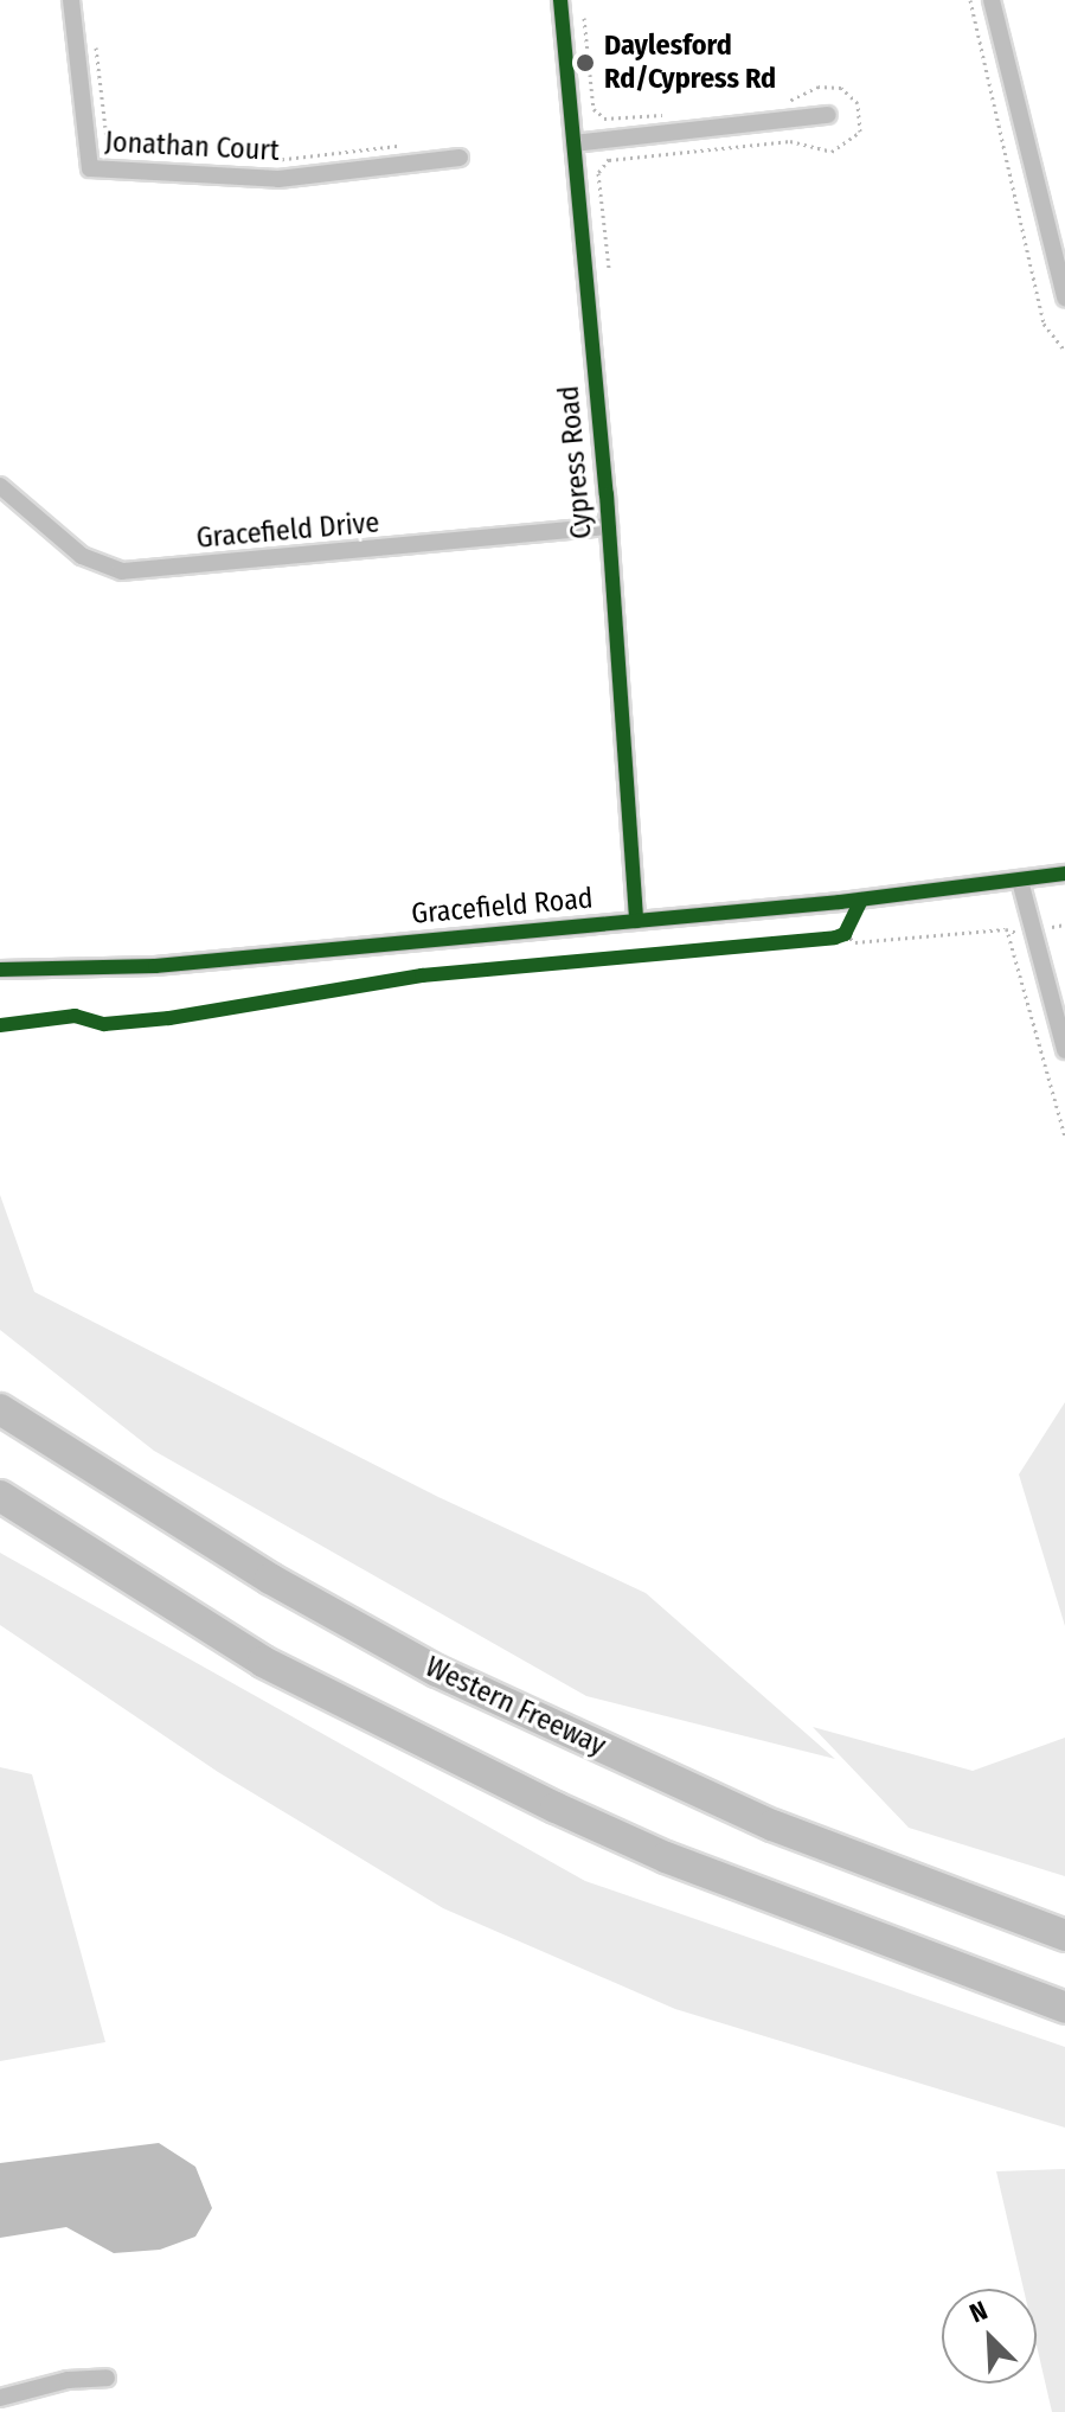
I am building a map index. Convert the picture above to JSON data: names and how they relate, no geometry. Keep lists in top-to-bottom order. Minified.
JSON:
{"streets":{"highway":["Western Freeway"],"street":["Jonathan Court","Cypress Road","Gracefield Drive","Gracefield Road"]},"crossings":[["Cypress Road","Gracefield Drive"],["Cypress Road","Gracefield Road"]],"places":["Daylesford Rd/Cypress Rd"],"north":"top left"}
